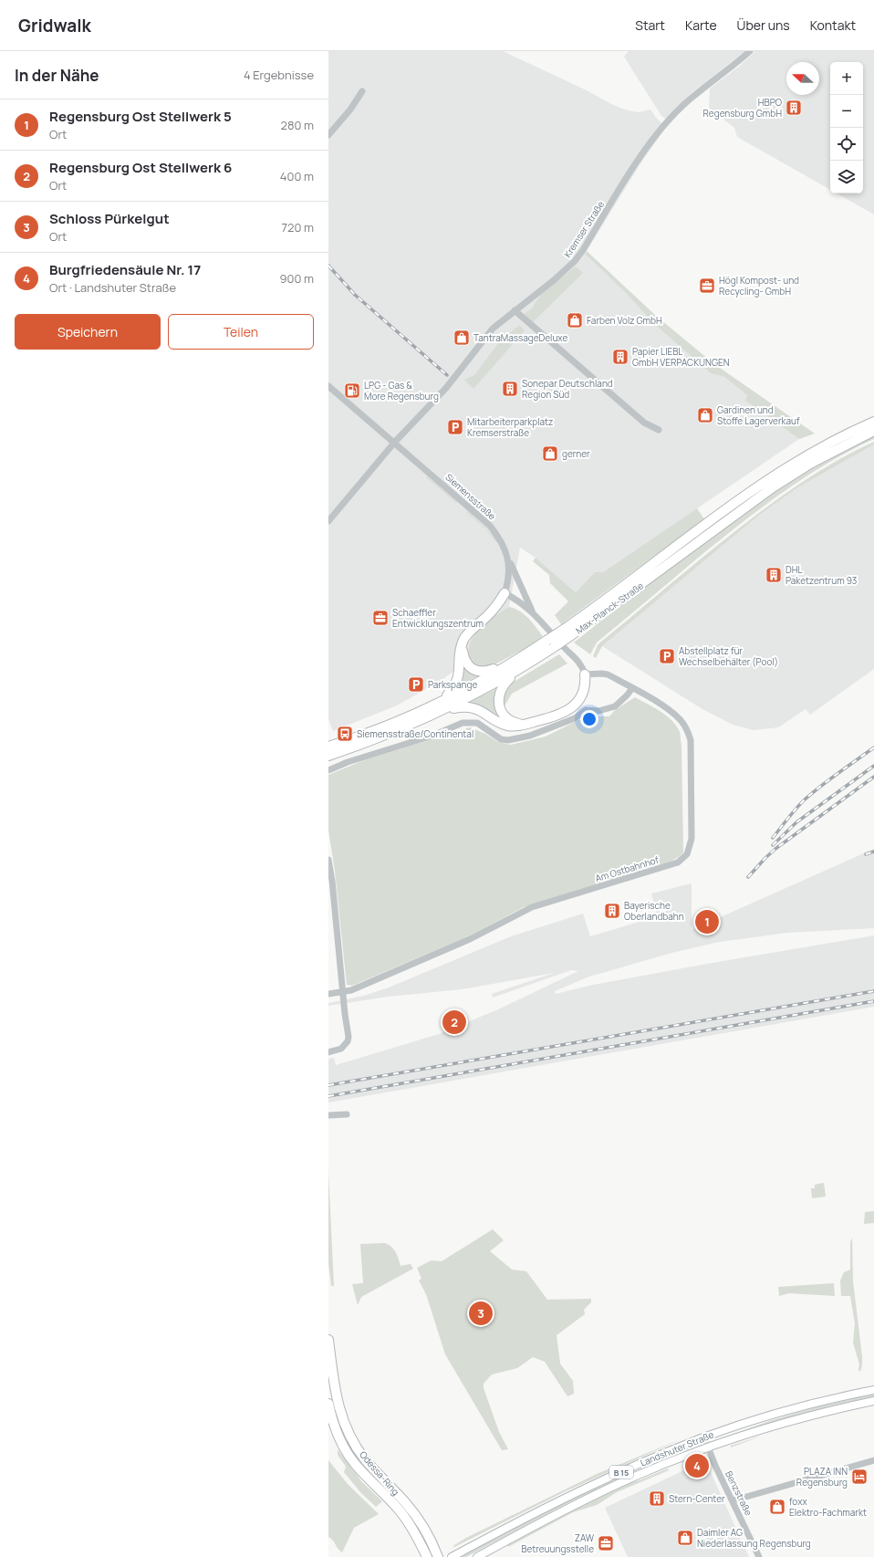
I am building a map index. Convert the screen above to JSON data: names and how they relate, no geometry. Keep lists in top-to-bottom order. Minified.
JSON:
{"streets":{"highway":["Max-Planck-Straße","Odessa-Ring"],"main road":["Landshuter Straße","B 15"],"street":["Kremser Straße","Siemensstraße","Am Ostbahnhof","Benzstraße"]},"crossings":[["Kremser Straße","Siemensstraße"],["Landshuter Straße","Benzstraße"]],"places":{"building":["HBPO Regensburg GmbH","Papier LIEBL GmbH VERPACKUNGEN","Sonepar Deutschland Region Süd","DHL Paketzentrum 93","Bayerische Oberlandbahn","Stern-Center"],"office":["Högl Kompost- und Recycling- GmbH","Schaeffler Entwicklungszentrum","ZAW Betreuungsstelle"],"shop":["Farben Volz GmbH","TantraMassageDeluxe","Gardinen und Stoffe Lagerverkauf","gerner","foxx Elektro-Fachmarkt","Daimler AG Niederlassung Regensburg"],"fuel station":["LPG - Gas & More Regensburg"],"parking":["Mitarbeiterparkplatz Kremserstraße","Abstellplatz für Wechselbehälter (Pool)","Parkspange"],"bus stop":["Siemensstraße/Continental"],"hotel":["PLAZA INN Regensburg"]},"north":"left","page":{"header":"Gridwalk","nav":["Start","Karte","Über uns","Kontakt"],"heading":["In der Nähe","4 Ergebnisse"],"map_buttons":["+","−"],"list":[{"mark":"1","name":"Regensburg Ost Stellwerk 5","note":"Ort","value":"280 m"},{"mark":"2","name":"Regensburg Ost Stellwerk 6","note":"Ort","value":"400 m"},{"mark":"3","name":"Schloss Pürkelgut","note":"Ort","value":"720 m"},{"mark":"4","name":"Burgfriedensäule Nr. 17","note":"Ort · Landshuter Straße","value":"900 m"}],"buttons":["Speichern","Teilen"],"pins":["1","2","3","4"]}}
